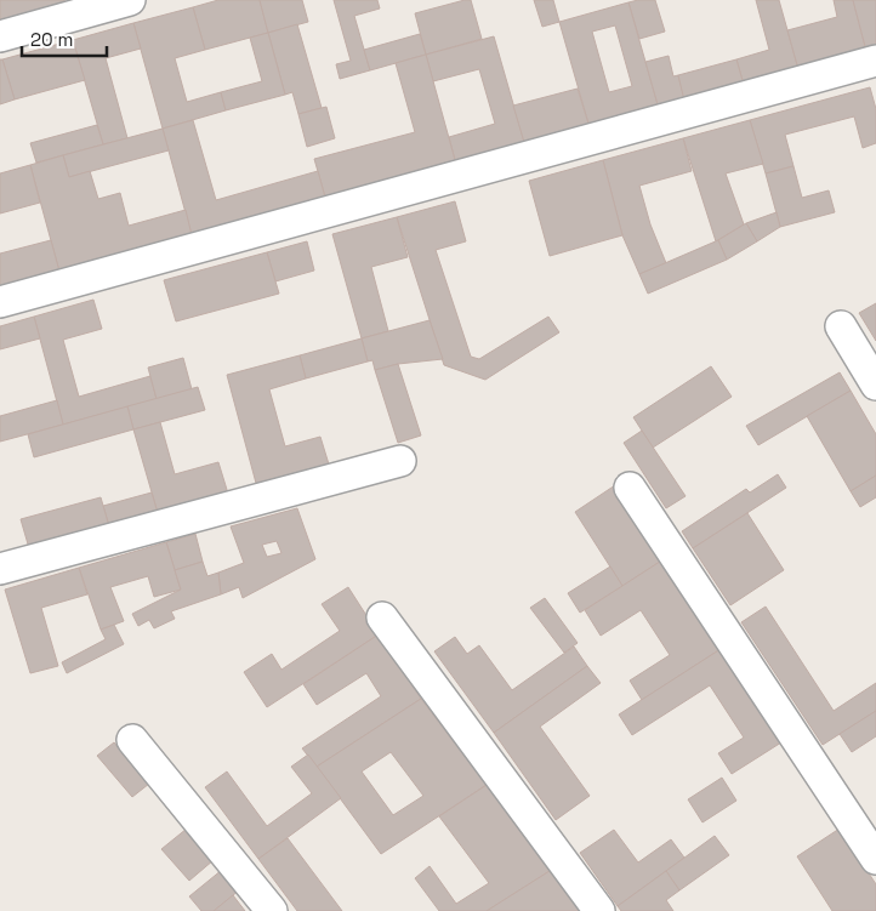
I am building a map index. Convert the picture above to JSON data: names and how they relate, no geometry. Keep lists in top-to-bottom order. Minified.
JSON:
{"scale_bar":"20 m"}
